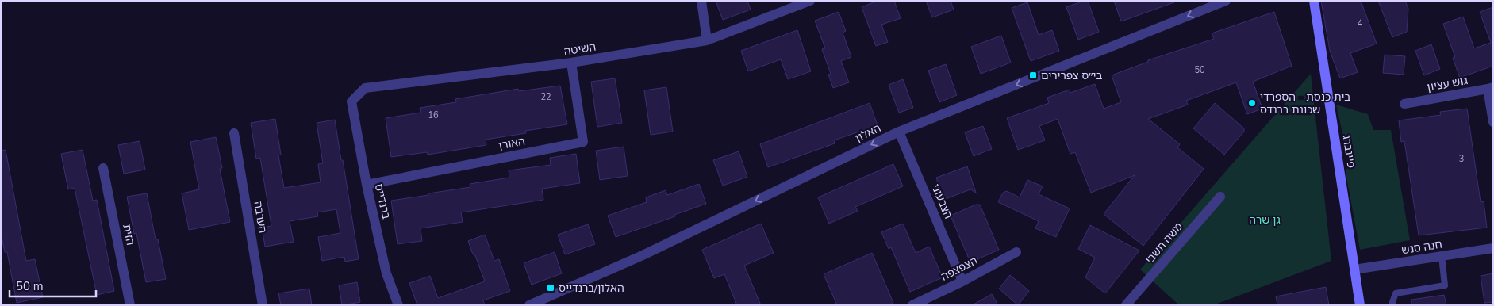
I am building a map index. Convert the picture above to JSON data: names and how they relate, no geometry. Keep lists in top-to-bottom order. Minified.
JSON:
{"streets":{"street":["השיטה","גוש עציון","האלון","האורן","פיינברג","ברנדייס","הצבעוני","הערבה","הזית","משה תשבי","חנה סנש","הצפצפה"]},"crossings":[["השיטה","האורן"],["השיטה","ברנדייס"],["האלון","הצבעוני"],["האורן","ברנדייס"],["פיינברג","חנה סנש"],["הצבעוני","הצפצפה"]],"one_way":["האלון"],"parks":["גן שרה"],"places":{"transit":["בי״ס צפרירים","האלון/ברנדייס"],"other":["בית כנסת - הספרדי שכונת ברנדס"]},"house_numbers":["4","50","22","16","3"],"scale_bar":"50 m"}
